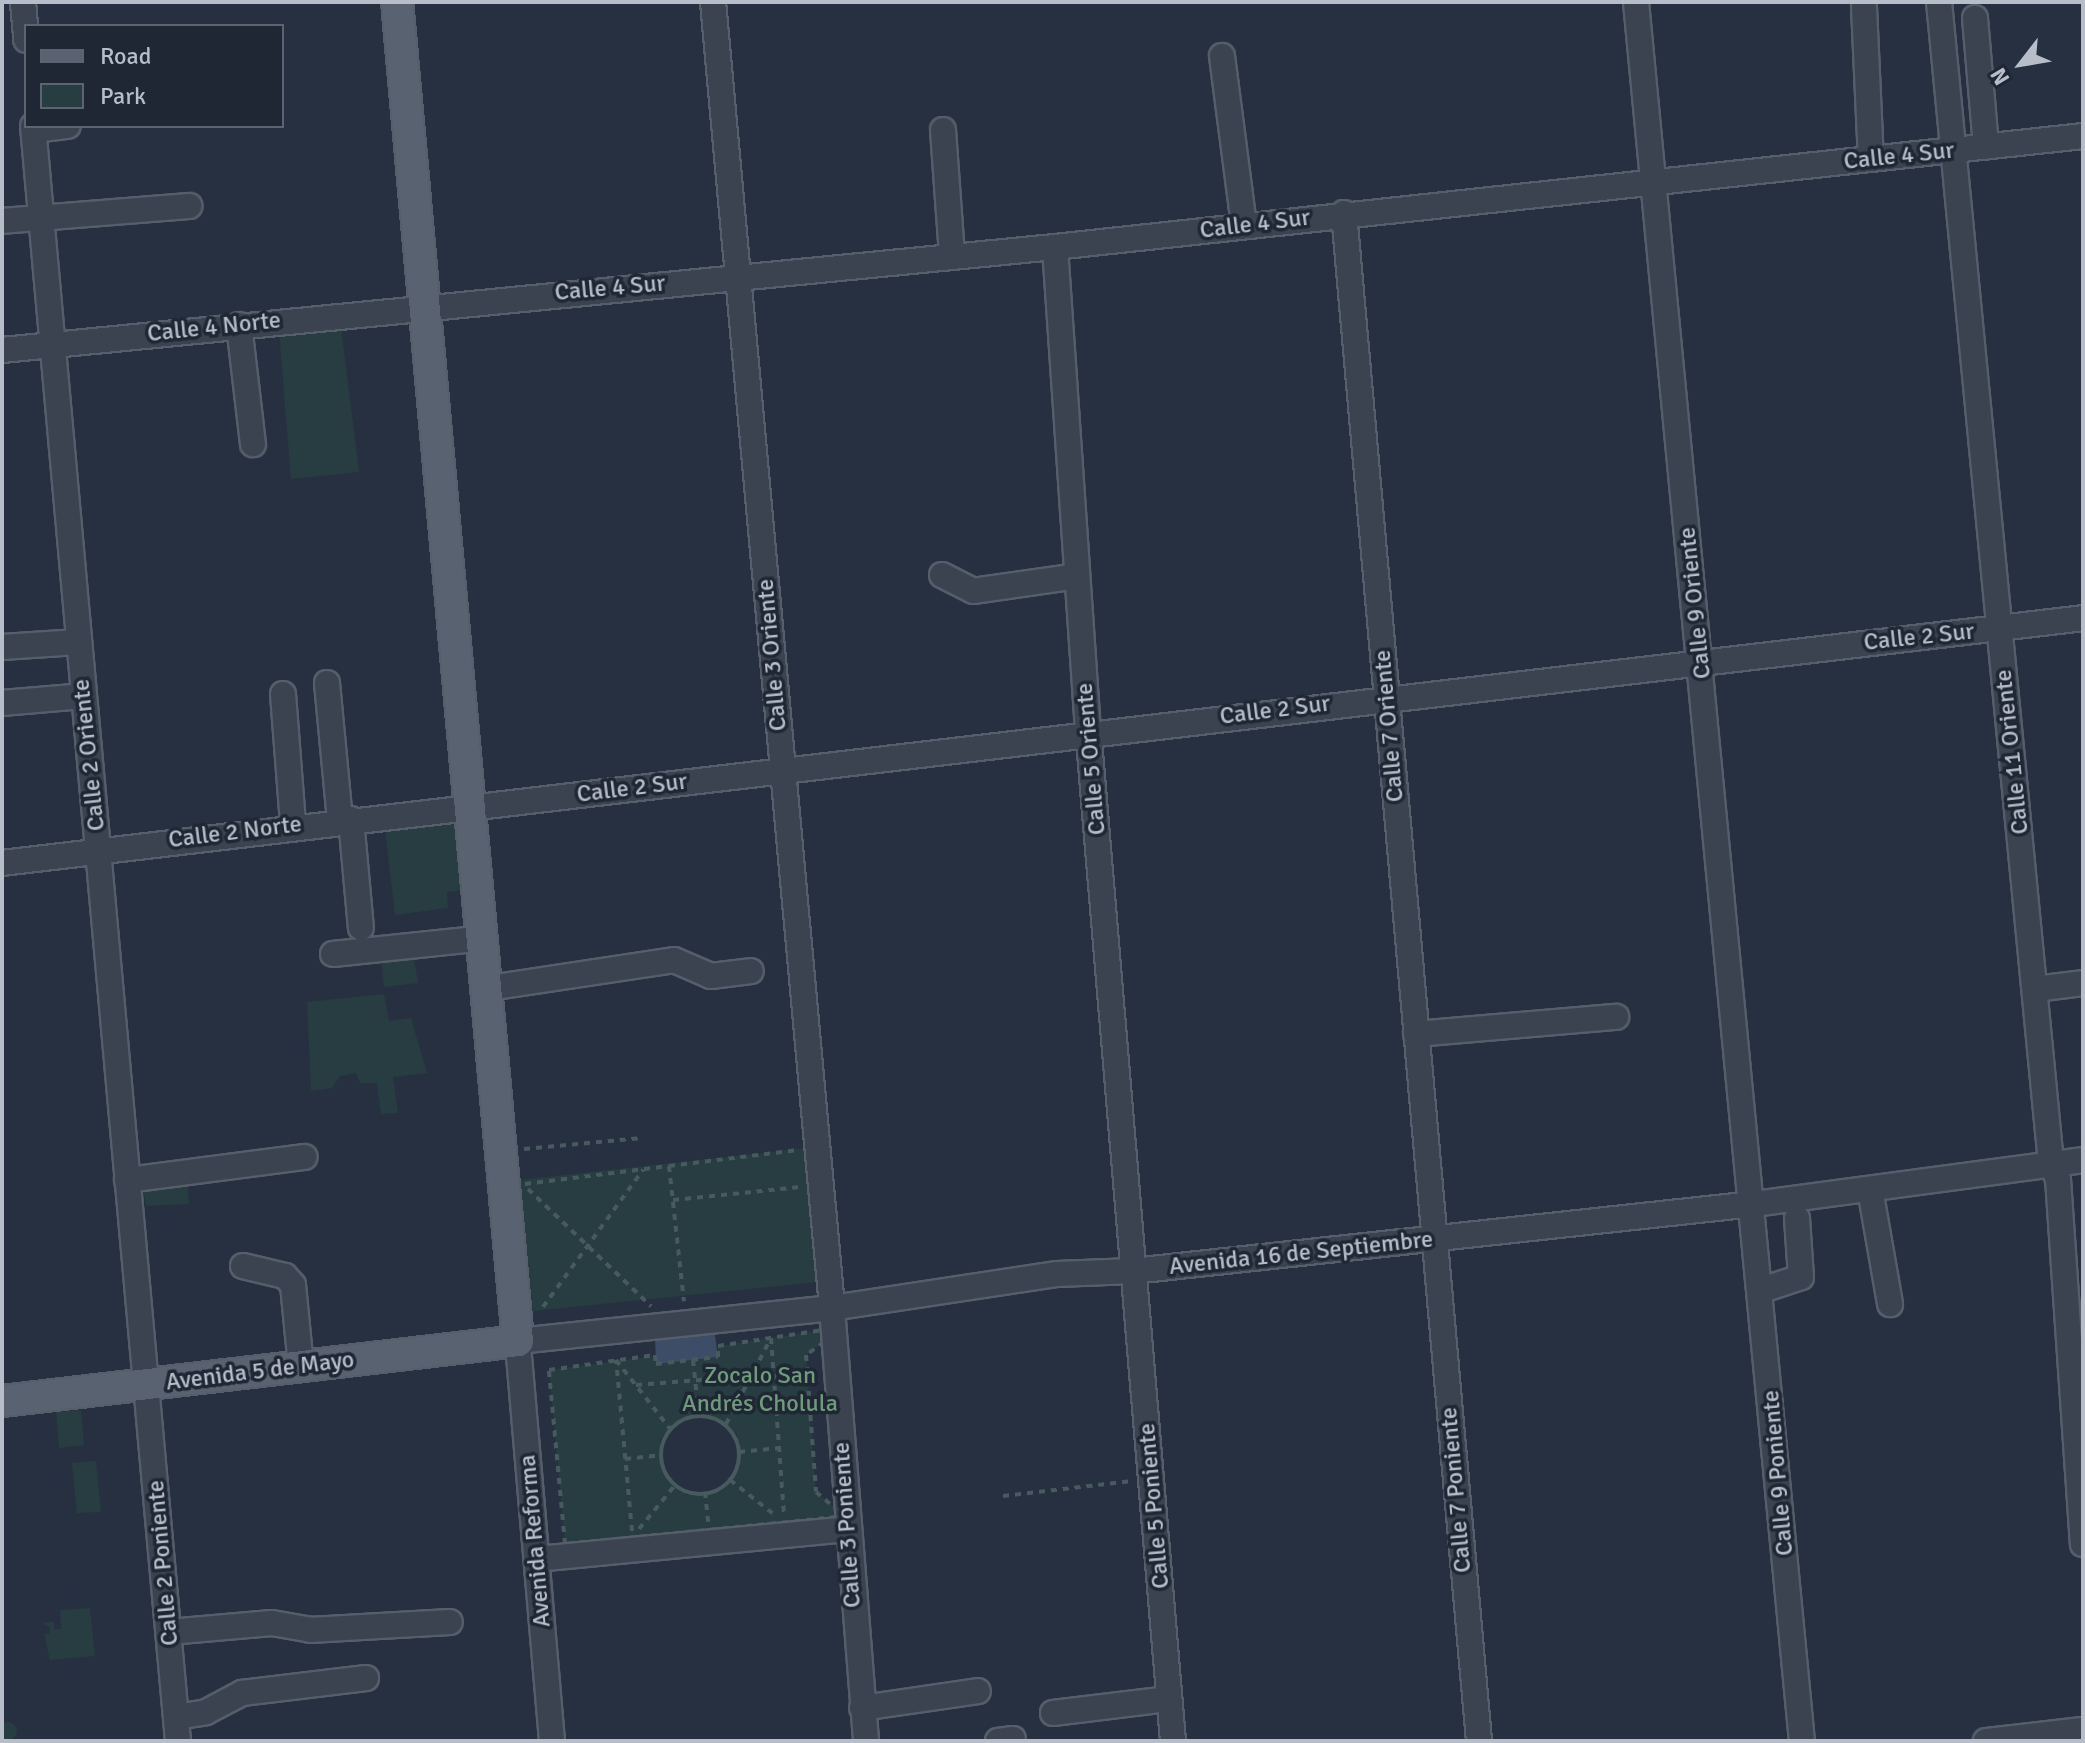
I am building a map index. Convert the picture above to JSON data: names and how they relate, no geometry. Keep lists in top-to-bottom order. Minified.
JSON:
{"streets":{"main road":["Avenida 5 de Mayo"],"street":["Calle 4 Sur","Calle 4 Norte","Calle 9 Oriente","Calle 2 Sur","Calle 3 Oriente","Calle 7 Oriente","Calle 11 Oriente","Calle 2 Oriente","Calle 5 Oriente","Calle 2 Norte","Avenida 16 de Septiembre","Calle 9 Poniente","Calle 7 Poniente","Calle 5 Poniente","Calle 3 Poniente","Avenida Reforma","Calle 2 Poniente"]},"crossings":[["Calle 4 Sur","Calle 4 Norte"],["Calle 4 Sur","Calle 9 Oriente"],["Calle 4 Sur","Calle 3 Oriente"],["Calle 4 Sur","Calle 7 Oriente"],["Calle 4 Sur","Calle 11 Oriente"],["Calle 4 Sur","Calle 5 Oriente"],["Calle 4 Norte","Calle 2 Oriente"],["Calle 9 Oriente","Calle 2 Sur"],["Calle 9 Oriente","Avenida 16 de Septiembre"],["Calle 9 Oriente","Calle 9 Poniente"],["Calle 2 Sur","Calle 3 Oriente"],["Calle 2 Sur","Calle 7 Oriente"],["Calle 2 Sur","Calle 11 Oriente"],["Calle 2 Sur","Calle 5 Oriente"],["Calle 2 Sur","Calle 2 Norte"],["Calle 3 Oriente","Avenida 16 de Septiembre"],["Calle 3 Oriente","Calle 3 Poniente"],["Calle 7 Oriente","Avenida 16 de Septiembre"],["Calle 7 Oriente","Calle 7 Poniente"],["Calle 11 Oriente","Avenida 16 de Septiembre"],["Calle 2 Oriente","Calle 2 Norte"],["Calle 2 Oriente","Avenida 5 de Mayo"],["Calle 2 Oriente","Calle 2 Poniente"],["Calle 5 Oriente","Avenida 16 de Septiembre"],["Calle 5 Oriente","Calle 5 Poniente"],["Avenida 16 de Septiembre","Avenida 5 de Mayo"],["Avenida 16 de Septiembre","Calle 9 Poniente"],["Avenida 16 de Septiembre","Calle 7 Poniente"],["Avenida 16 de Septiembre","Calle 5 Poniente"],["Avenida 16 de Septiembre","Calle 3 Poniente"],["Avenida 16 de Septiembre","Avenida Reforma"],["Avenida 5 de Mayo","Avenida Reforma"],["Avenida 5 de Mayo","Calle 2 Poniente"]],"parks":["Zocalo San Andrés Cholula"],"legend":["Road","Park"],"north":"bottom left"}
